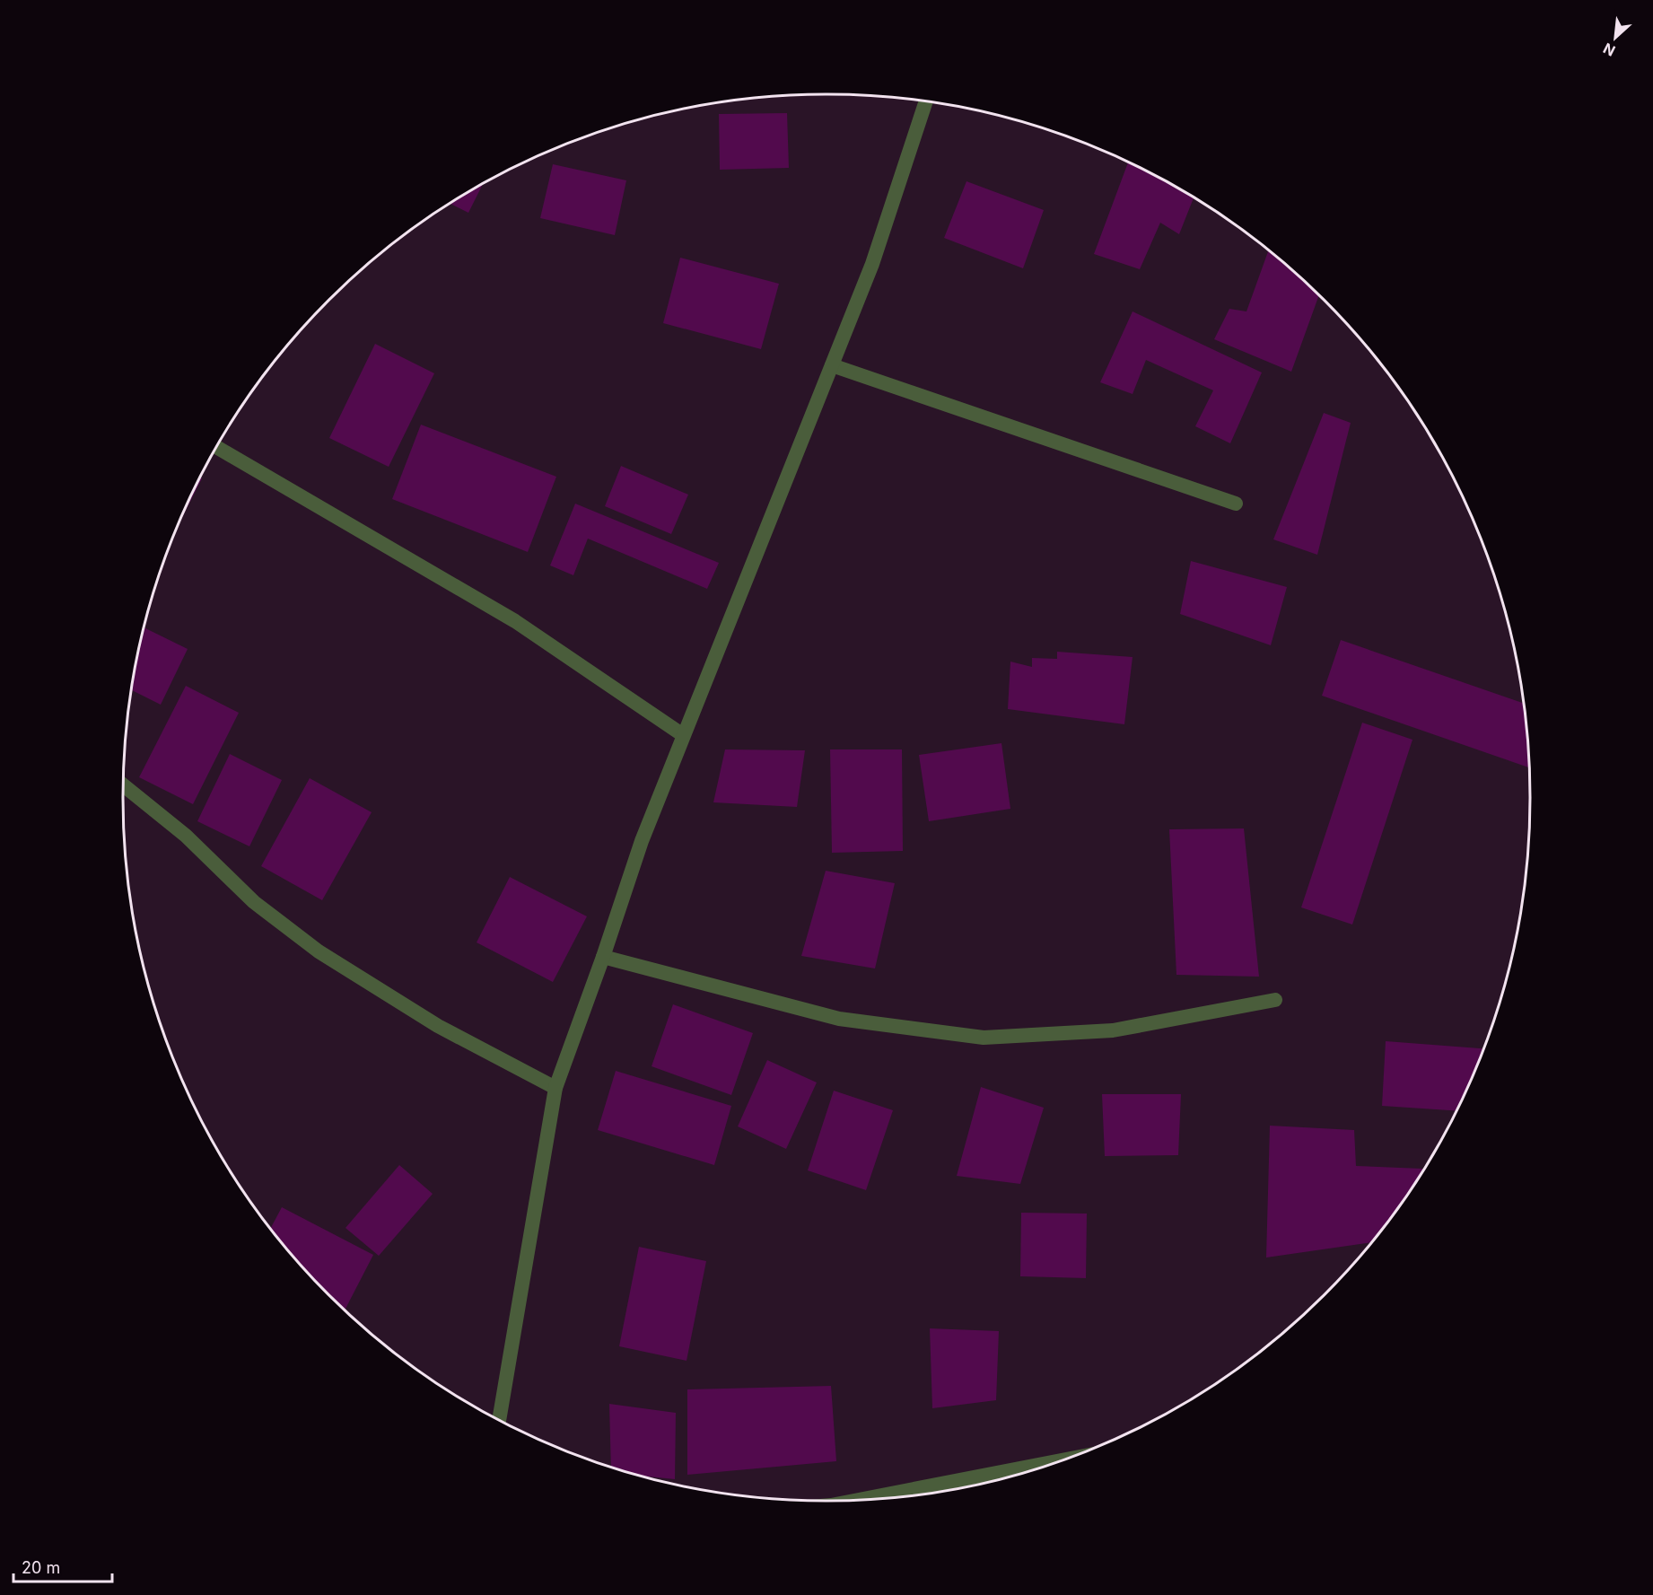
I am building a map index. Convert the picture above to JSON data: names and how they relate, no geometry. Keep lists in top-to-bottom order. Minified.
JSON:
{"scale_bar":"20 m","north":"bottom left"}
